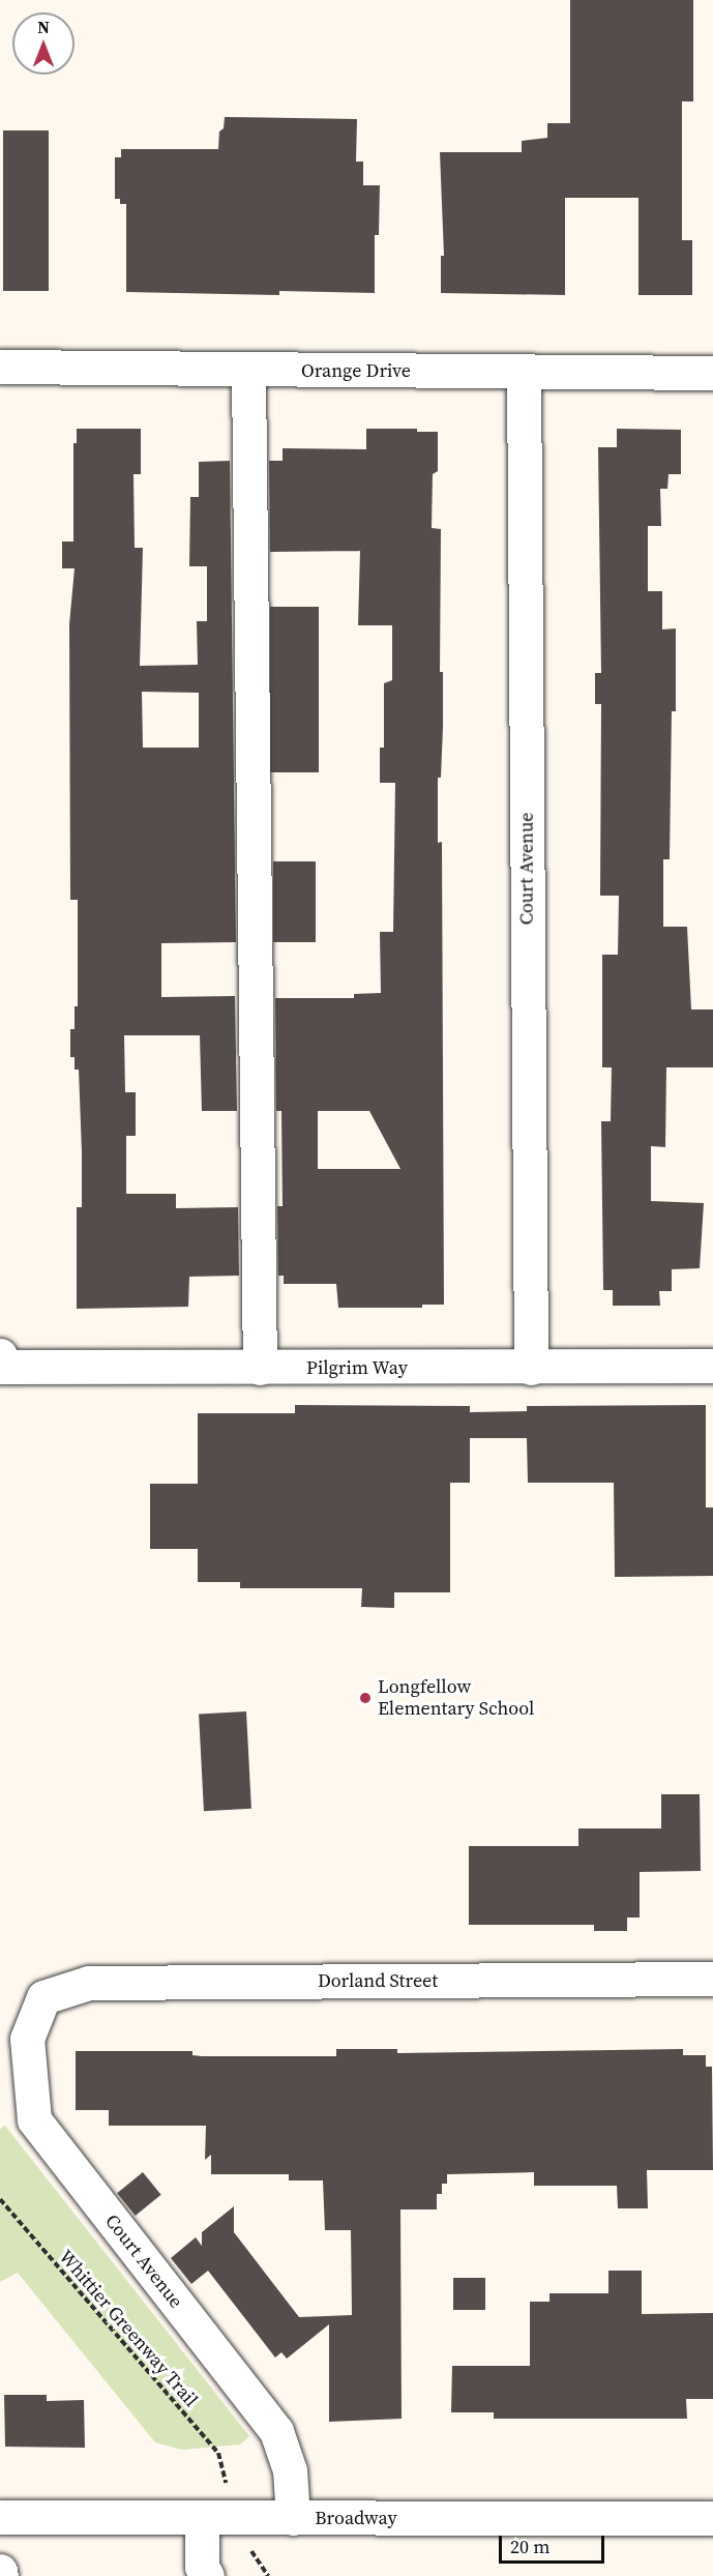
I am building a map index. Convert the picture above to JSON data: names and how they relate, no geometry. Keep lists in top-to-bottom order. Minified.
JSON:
{"streets":{"street":["Orange Drive","Court Avenue","Pilgrim Way","Dorland Street","Broadway"],"path":["Whittier Greenway Trail"]},"crossings":[["Orange Drive","Court Avenue"],["Court Avenue","Pilgrim Way"],["Court Avenue","Dorland Street"],["Court Avenue","Broadway"]],"places":["Longfellow Elementary School"],"scale_bar":"20 m","north":"top"}
